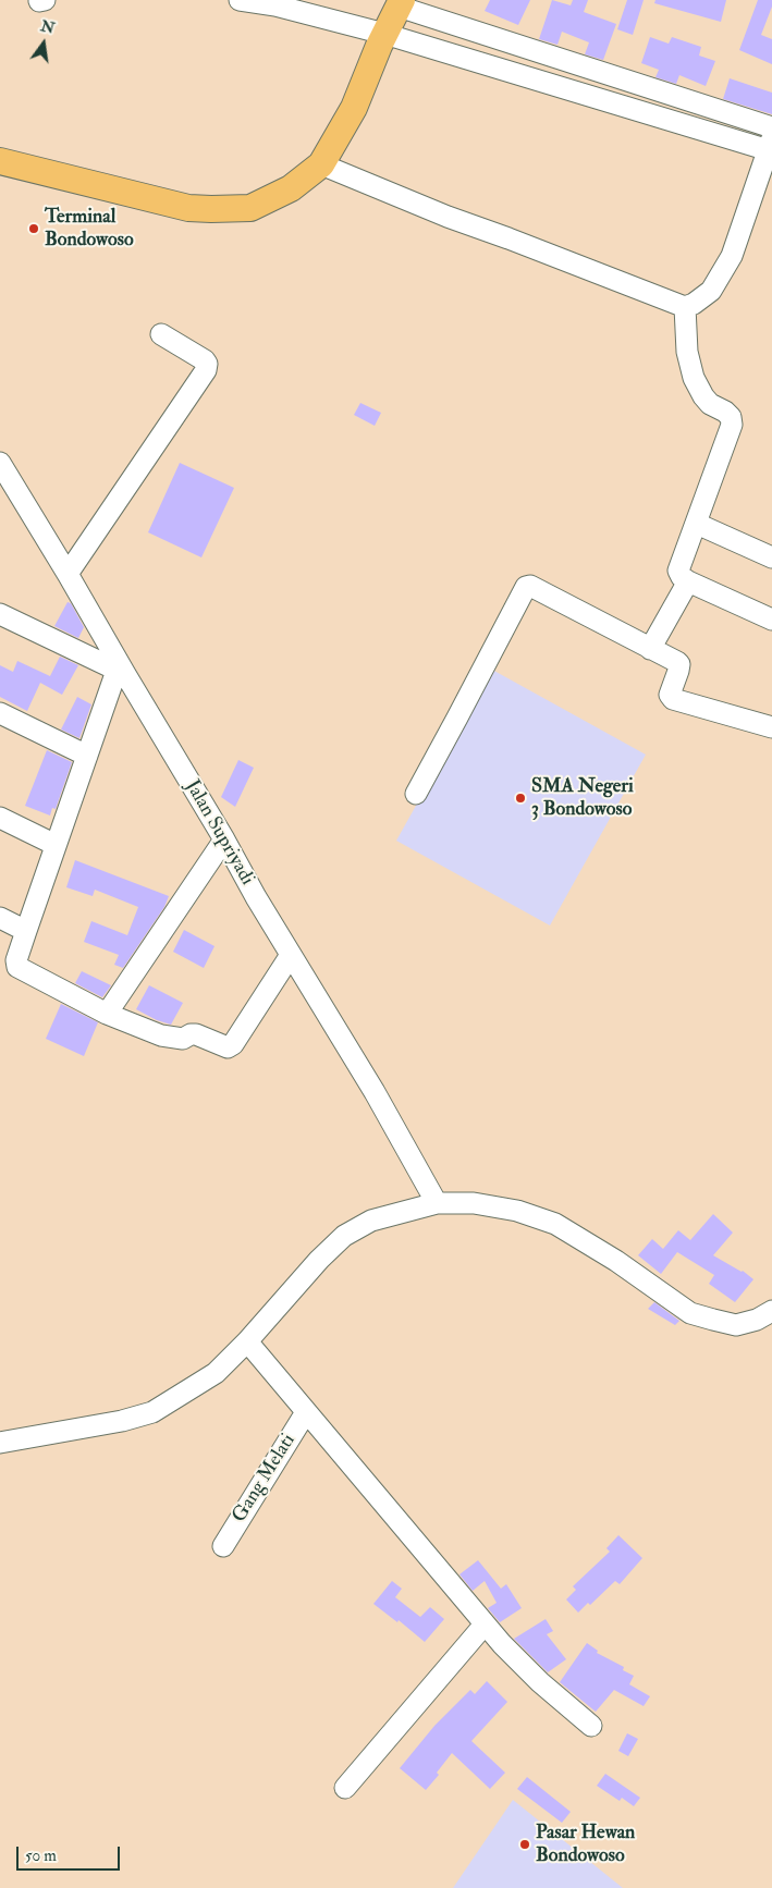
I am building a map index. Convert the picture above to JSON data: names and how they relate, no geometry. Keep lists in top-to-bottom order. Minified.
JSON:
{"streets":{"street":["Jalan Supriyadi","Gang Melati"]},"places":["Terminal Bondowoso","SMA Negeri 3 Bondowoso","Pasar Hewan Bondowoso"],"scale_bar":"50 m","north":"top"}
